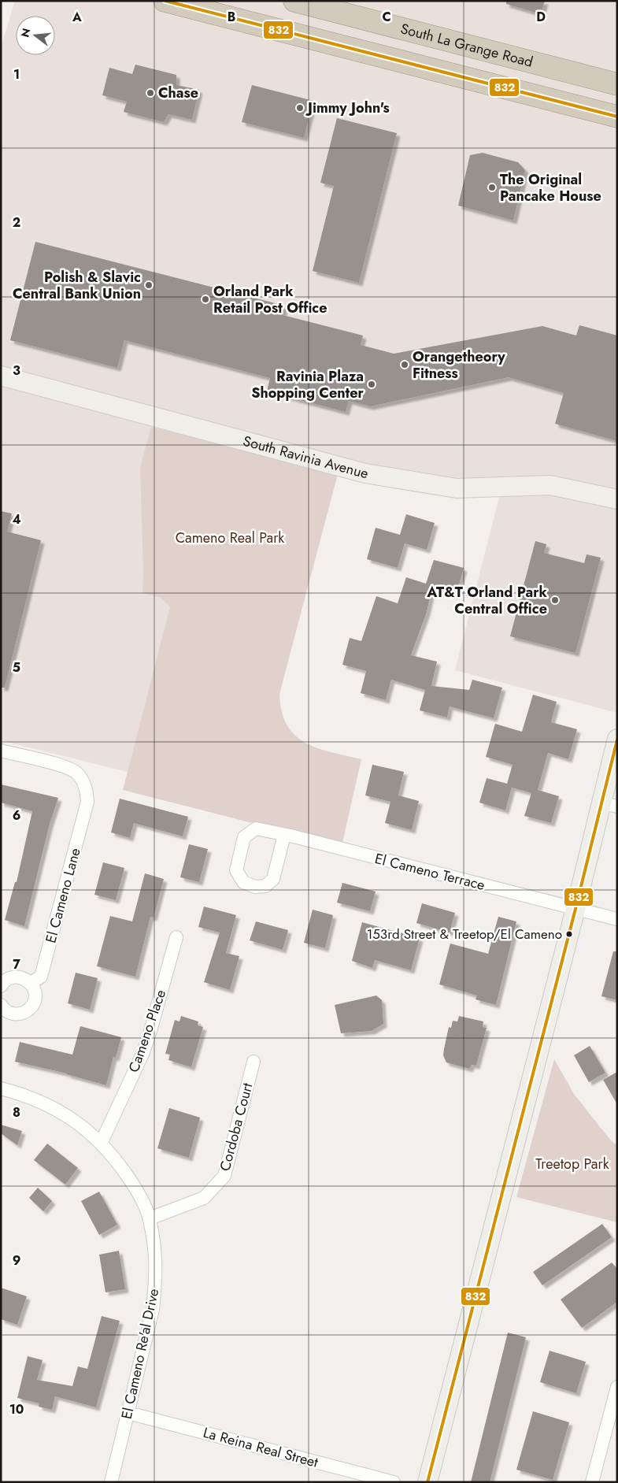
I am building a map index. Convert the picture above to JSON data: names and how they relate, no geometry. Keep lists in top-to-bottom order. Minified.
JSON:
{"streets":{"highway":["South La Grange Road"],"street":["South Ravinia Avenue","El Cameno Terrace","El Cameno Lane","Cameno Place","Cordoba Court","El Cameno Re'al Drive","La Reina Real Street"]},"crossings":[["Cameno Place","El Cameno Re'al Drive"],["Cordoba Court","El Cameno Re'al Drive"],["El Cameno Re'al Drive","La Reina Real Street"]],"parks":["Cameno Real Park","Treetop Park"],"places":["Chase","Jimmy John's","The Original Pancake House","Polish & Slavic Central Bank Union","Orland Park Retail Post Office","Orangetheory Fitness","Ravinia Plaza Shopping Center","AT&T Orland Park Central Office","153rd Street & Treetop/El Cameno"],"lines":["transit line 832"],"north":"left","grid":{"columns":["A","B","C","D"],"rows":["1","2","3","4","5","6","7","8","9","10"]}}
